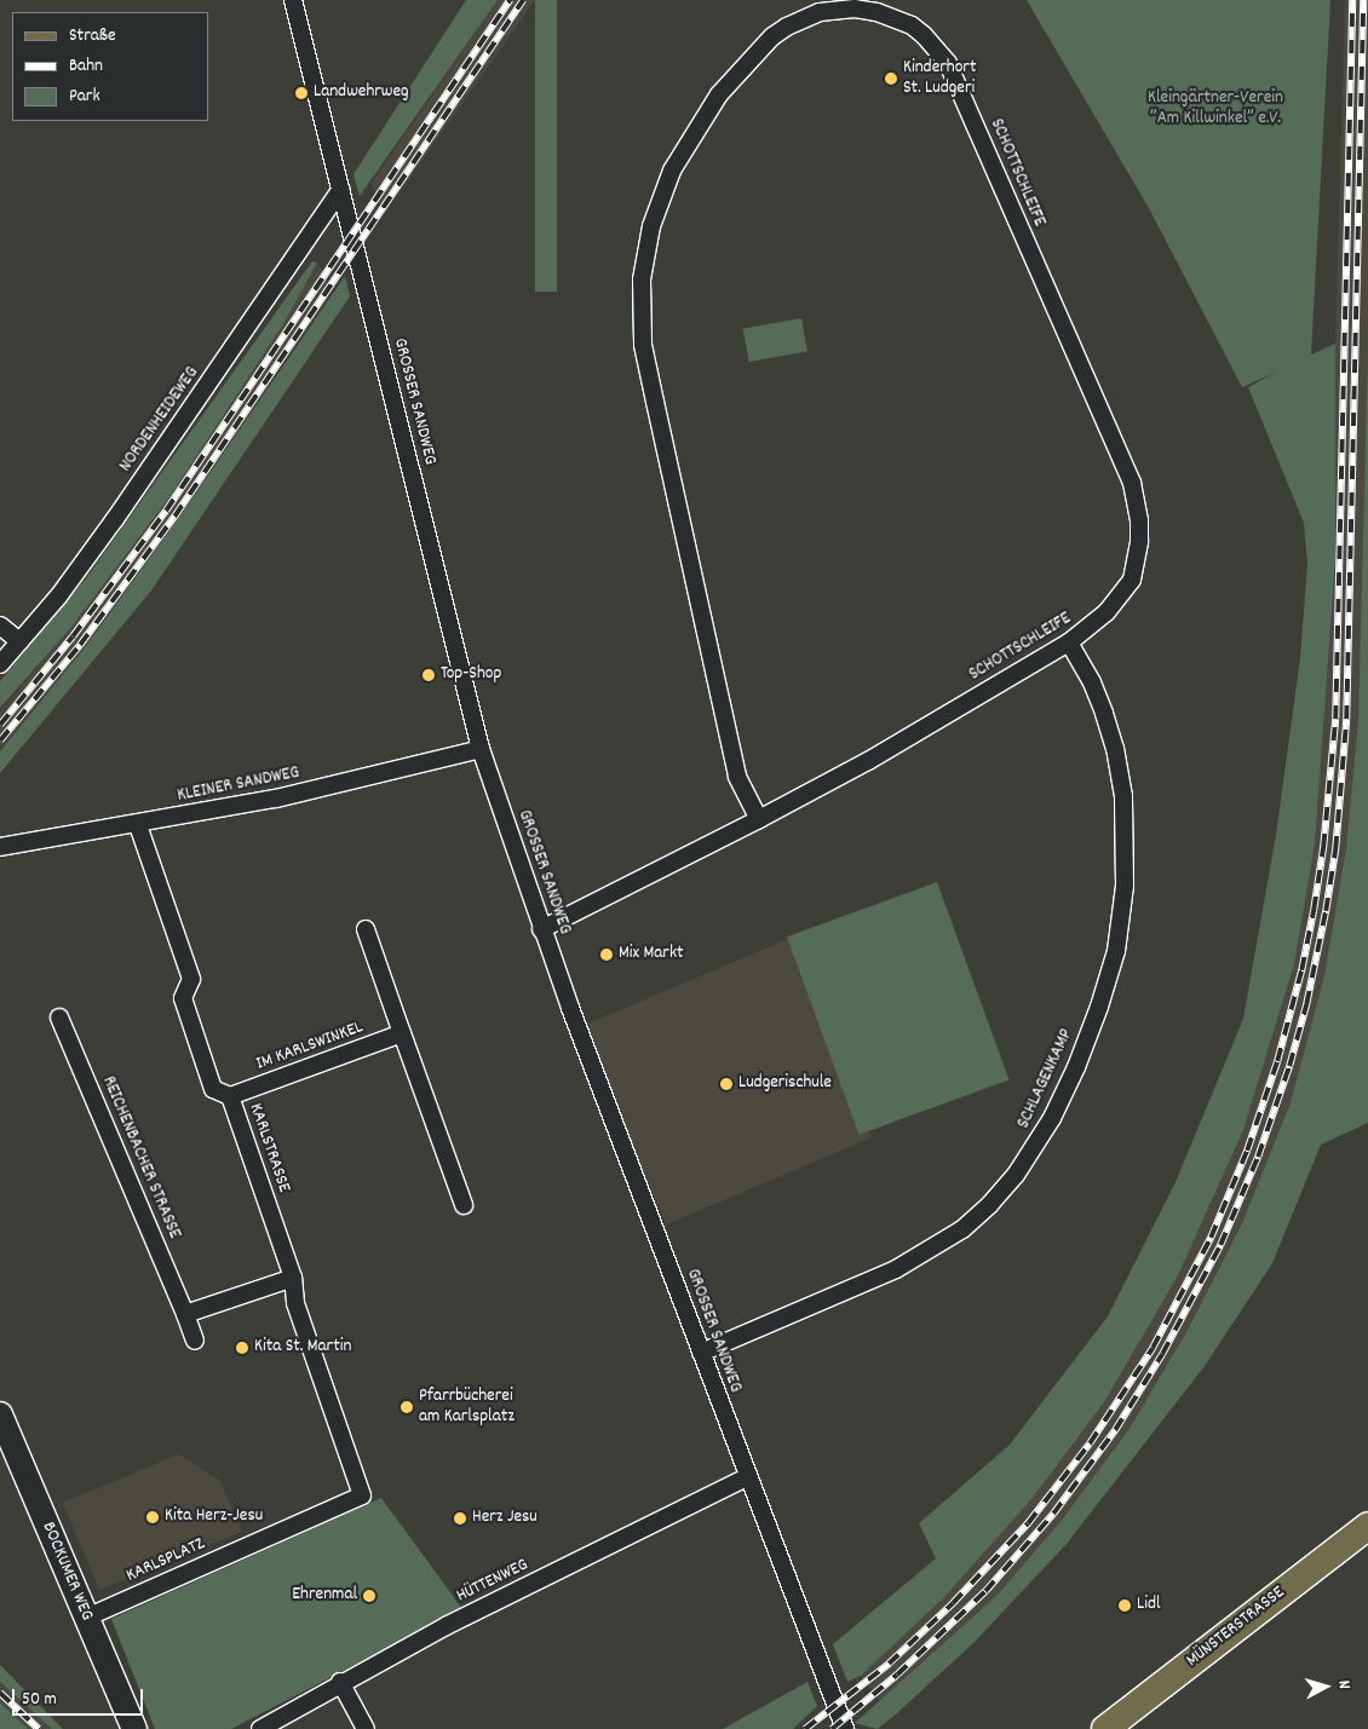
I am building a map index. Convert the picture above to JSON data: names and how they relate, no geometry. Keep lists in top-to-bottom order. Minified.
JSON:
{"streets":{"main road":["BOCKUMER WEG","MÜNSTERSTRASSE"],"street":["SCHOTTSCHLEIFE","GROSSER SANDWEG","NORDENHEIDEWEG","KLEINER SANDWEG","IM KARLSWINKEL","SCHLAGENKAMP","KARLSTRASSE","REICHENBACHER STRASSE","KARLSPLATZ","HÜTTENWEG"]},"crossings":[["SCHOTTSCHLEIFE","GROSSER SANDWEG"],["SCHOTTSCHLEIFE","SCHLAGENKAMP"],["GROSSER SANDWEG","NORDENHEIDEWEG"],["GROSSER SANDWEG","KLEINER SANDWEG"],["GROSSER SANDWEG","SCHLAGENKAMP"],["GROSSER SANDWEG","HÜTTENWEG"],["KLEINER SANDWEG","KARLSTRASSE"],["IM KARLSWINKEL","KARLSTRASSE"],["KARLSTRASSE","KARLSPLATZ"],["KARLSPLATZ","BOCKUMER WEG"]],"parks":["Kleingärtner-Verein “Am Killwinkel” e.V."],"places":["Kinderhort St. Ludgeri","Landwehrweg","Top-Shop","Mix Markt","Ludgerischule","Kita St. Martin","Pfarrbücherei am Karlsplatz","Kita Herz-Jesu","Herz Jesu","Ehrenmal","Lidl"],"legend":["Straße","Bahn","Park"],"scale_bar":"50 m","north":"right"}
